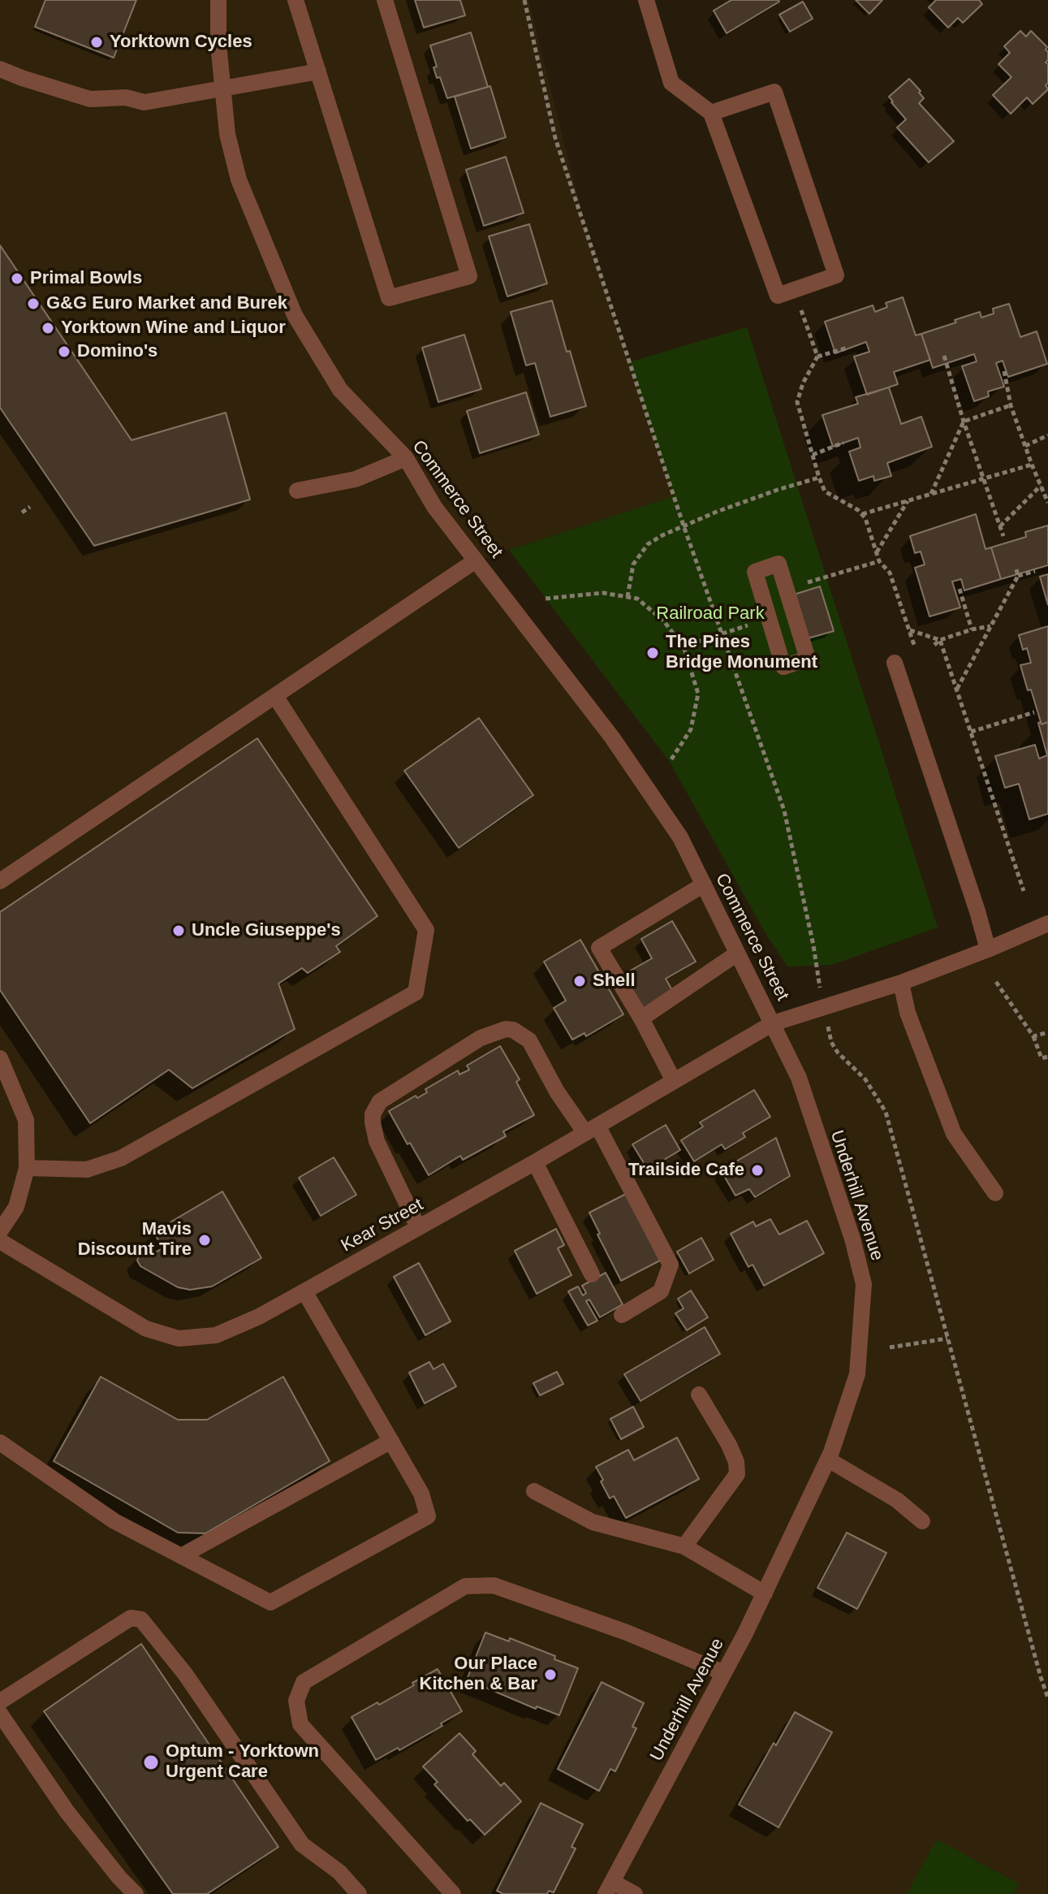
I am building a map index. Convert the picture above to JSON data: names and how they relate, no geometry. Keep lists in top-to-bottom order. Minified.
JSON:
{"streets":{"street":["Commerce Street","Underhill Avenue","Kear Street"]},"crossings":[["Commerce Street","Underhill Avenue"],["Commerce Street","Kear Street"],["Underhill Avenue","Kear Street"]],"parks":["Railroad Park"],"places":["Yorktown Cycles","Primal Bowls","G&G Euro Market and Burek","Yorktown Wine and Liquor","Domino's","The Pines Bridge Monument","Uncle Giuseppe's","Shell","Trailside Cafe","Mavis Discount Tire","Our Place Kitchen & Bar","Optum - Yorktown Urgent Care"]}
